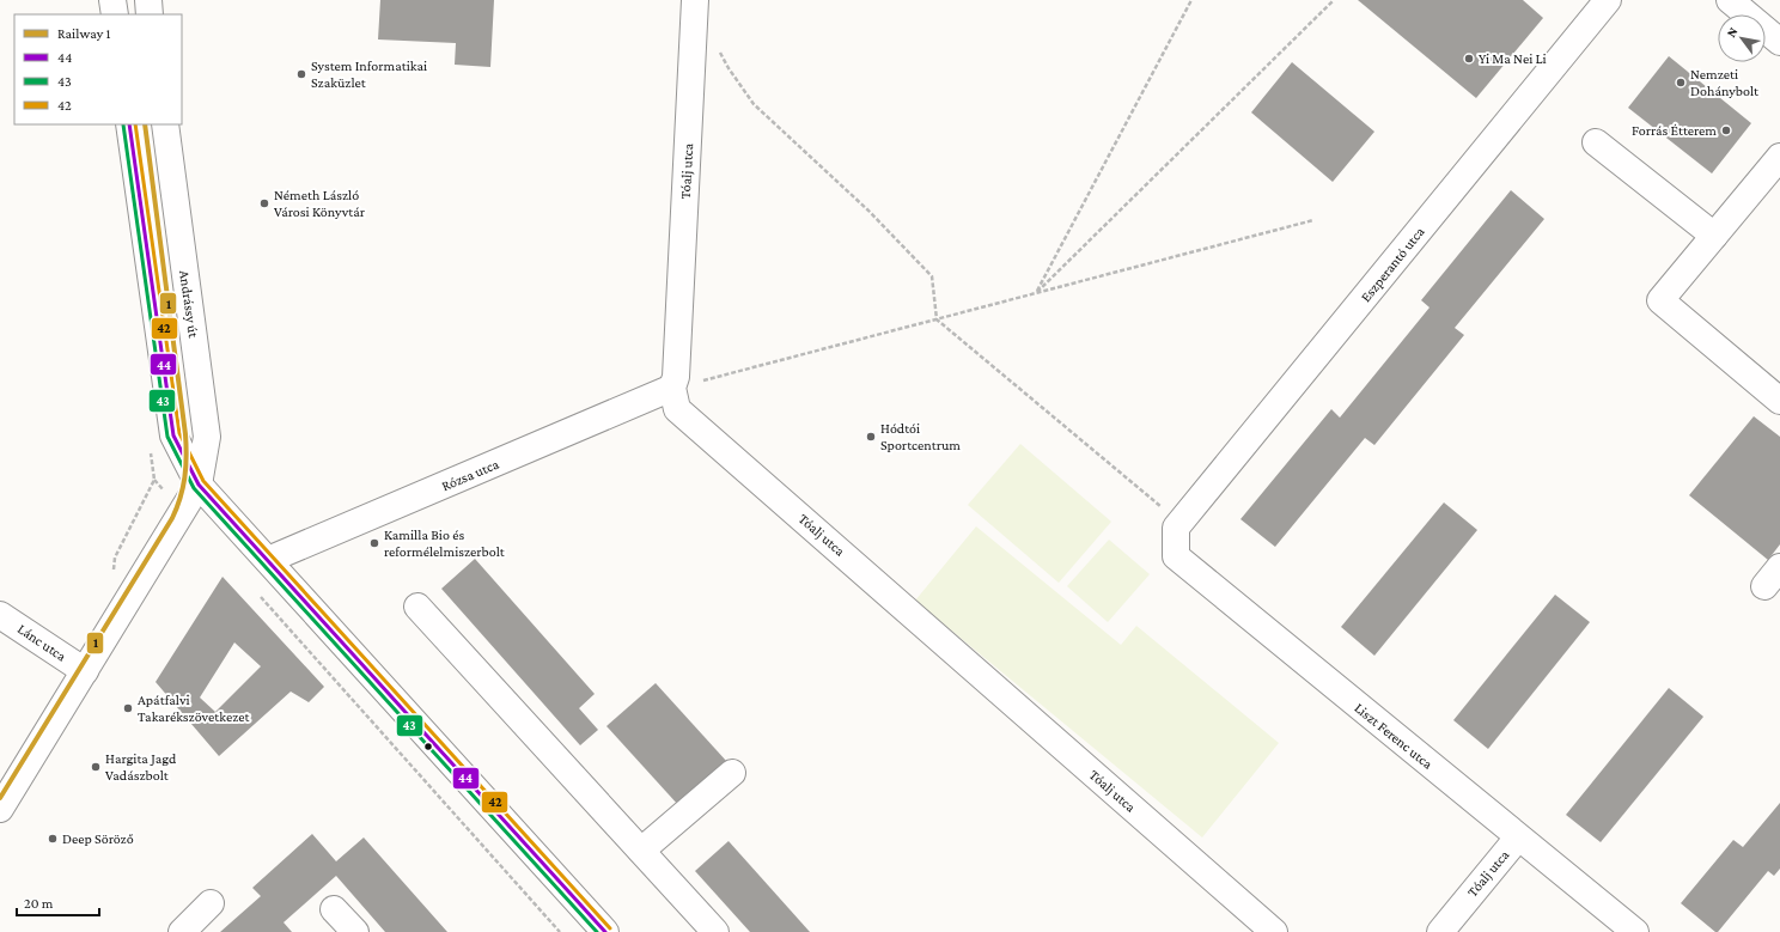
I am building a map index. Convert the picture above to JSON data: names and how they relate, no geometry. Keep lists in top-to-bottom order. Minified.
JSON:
{"streets":{"street":["Tóalj utca","Eszperantó utca","Andrássy út","Rózsa utca","Lánc utca","Liszt Ferenc utca"]},"crossings":[["Tóalj utca","Rózsa utca"],["Tóalj utca","Liszt Ferenc utca"],["Eszperantó utca","Liszt Ferenc utca"],["Andrássy út","Lánc utca"]],"places":["Yi Ma Nei Li","System Informatikai Szaküzlet","Nemzeti Dohánybolt","Forrás Étterem","Németh László Városi Könyvtár","Hódtói Sportcentrum","Kamilla Bio és reformélelmiszerbolt","Apátfalvi Takarékszövetkezet","Hargita Jagd Vadászbolt","Deep Söröző"],"lines":["rail line 1","transit line 44","transit line 43","transit line 42"],"legend":["Railway 1","44","43","42"],"scale_bar":"20 m","north":"top left"}
